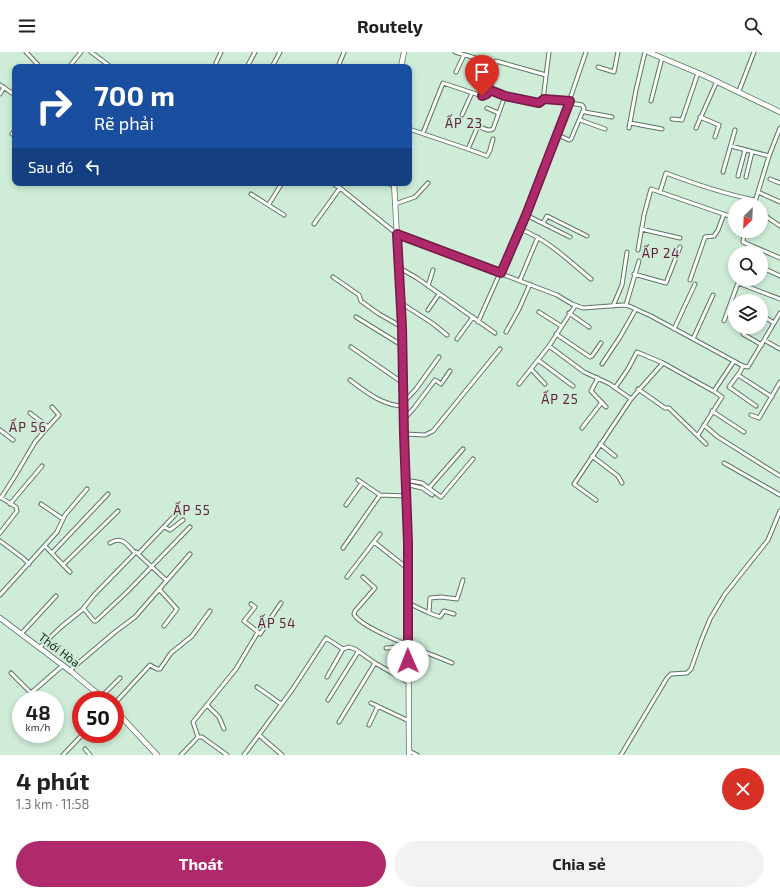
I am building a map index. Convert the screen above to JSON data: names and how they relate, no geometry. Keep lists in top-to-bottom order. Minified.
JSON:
{"streets":{"main road":["Thới Hòa"]},"districts":["ẤP 23","ẤP 24","ẤP 25","ẤP 56","ẤP 55","ẤP 54"],"north":"bottom left","page":{"header":"Routely","turn":["700 m","Rẽ phải"],"then":"Sau đó","speed":"48 km/h","limit":"50","heading":["4 phút","1.3 km · 11:58"],"buttons":["Thoát","Chia sẻ"]}}
